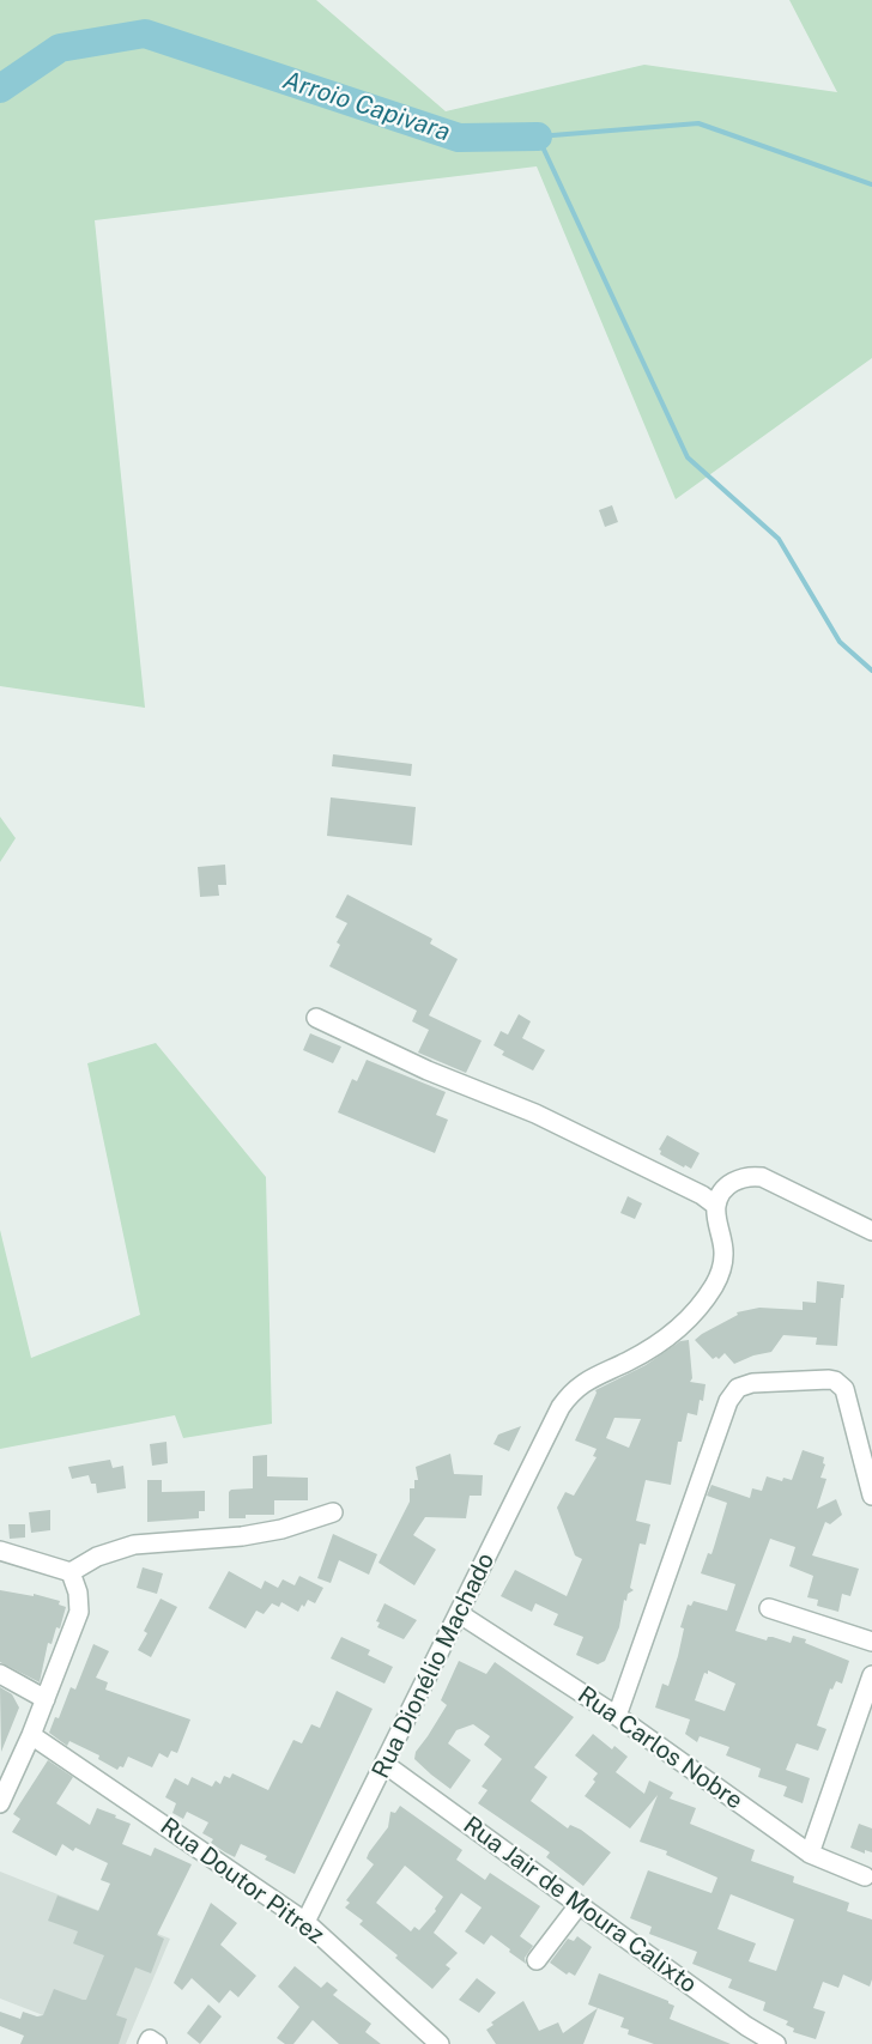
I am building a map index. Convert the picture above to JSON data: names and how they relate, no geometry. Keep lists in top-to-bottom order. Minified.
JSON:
{"streets":{"street":["Rua Dionélio Machado","Rua Carlos Nobre","Rua Doutor Pitrez","Rua Jair de Moura Calixto"]},"crossings":[["Rua Dionélio Machado","Rua Carlos Nobre"],["Rua Dionélio Machado","Rua Doutor Pitrez"],["Rua Dionélio Machado","Rua Jair de Moura Calixto"]],"water":["Arroio Capivara"]}
